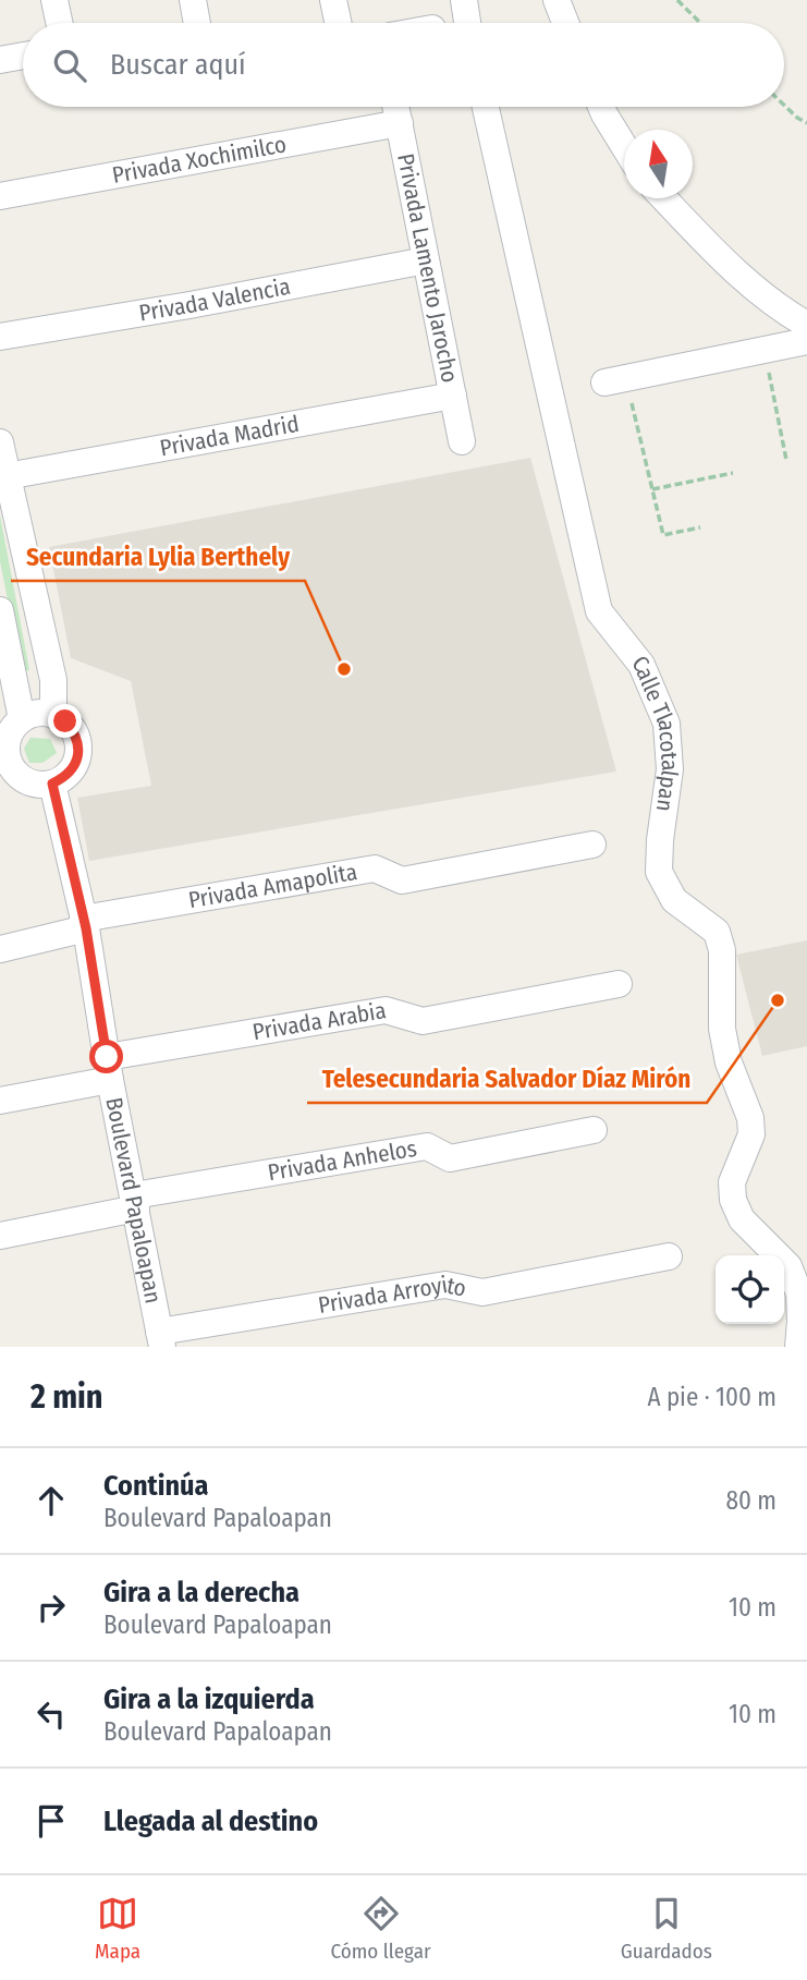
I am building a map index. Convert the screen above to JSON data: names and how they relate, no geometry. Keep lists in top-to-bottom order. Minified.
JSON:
{"streets":{"street":["Privada Xochimilco","Privada Lamento Jarocho","Privada Valencia","Privada Madrid","Calle Tlacotalpan","Privada Amapolita","Privada Arabia","Privada Anhelos","Boulevard Papaloapan","Privada Arroyito"]},"crossings":[["Privada Xochimilco","Privada Lamento Jarocho"],["Privada Lamento Jarocho","Privada Valencia"],["Privada Lamento Jarocho","Privada Madrid"],["Privada Amapolita","Boulevard Papaloapan"],["Privada Arabia","Boulevard Papaloapan"],["Privada Anhelos","Boulevard Papaloapan"],["Boulevard Papaloapan","Privada Arroyito"]],"places":["Secundaria Lylia Berthely","Telesecundaria Salvador Díaz Mirón"],"north":"top","page":{"search":"Buscar aquí","heading":["2 min","A pie · 100 m"],"list":[["Continúa","Boulevard Papaloapan","80 m"],["Gira a la derecha","Boulevard Papaloapan","10 m"],["Gira a la izquierda","Boulevard Papaloapan","10 m"],"Llegada al destino"],"nav":["Mapa","Cómo llegar","Guardados"]}}
